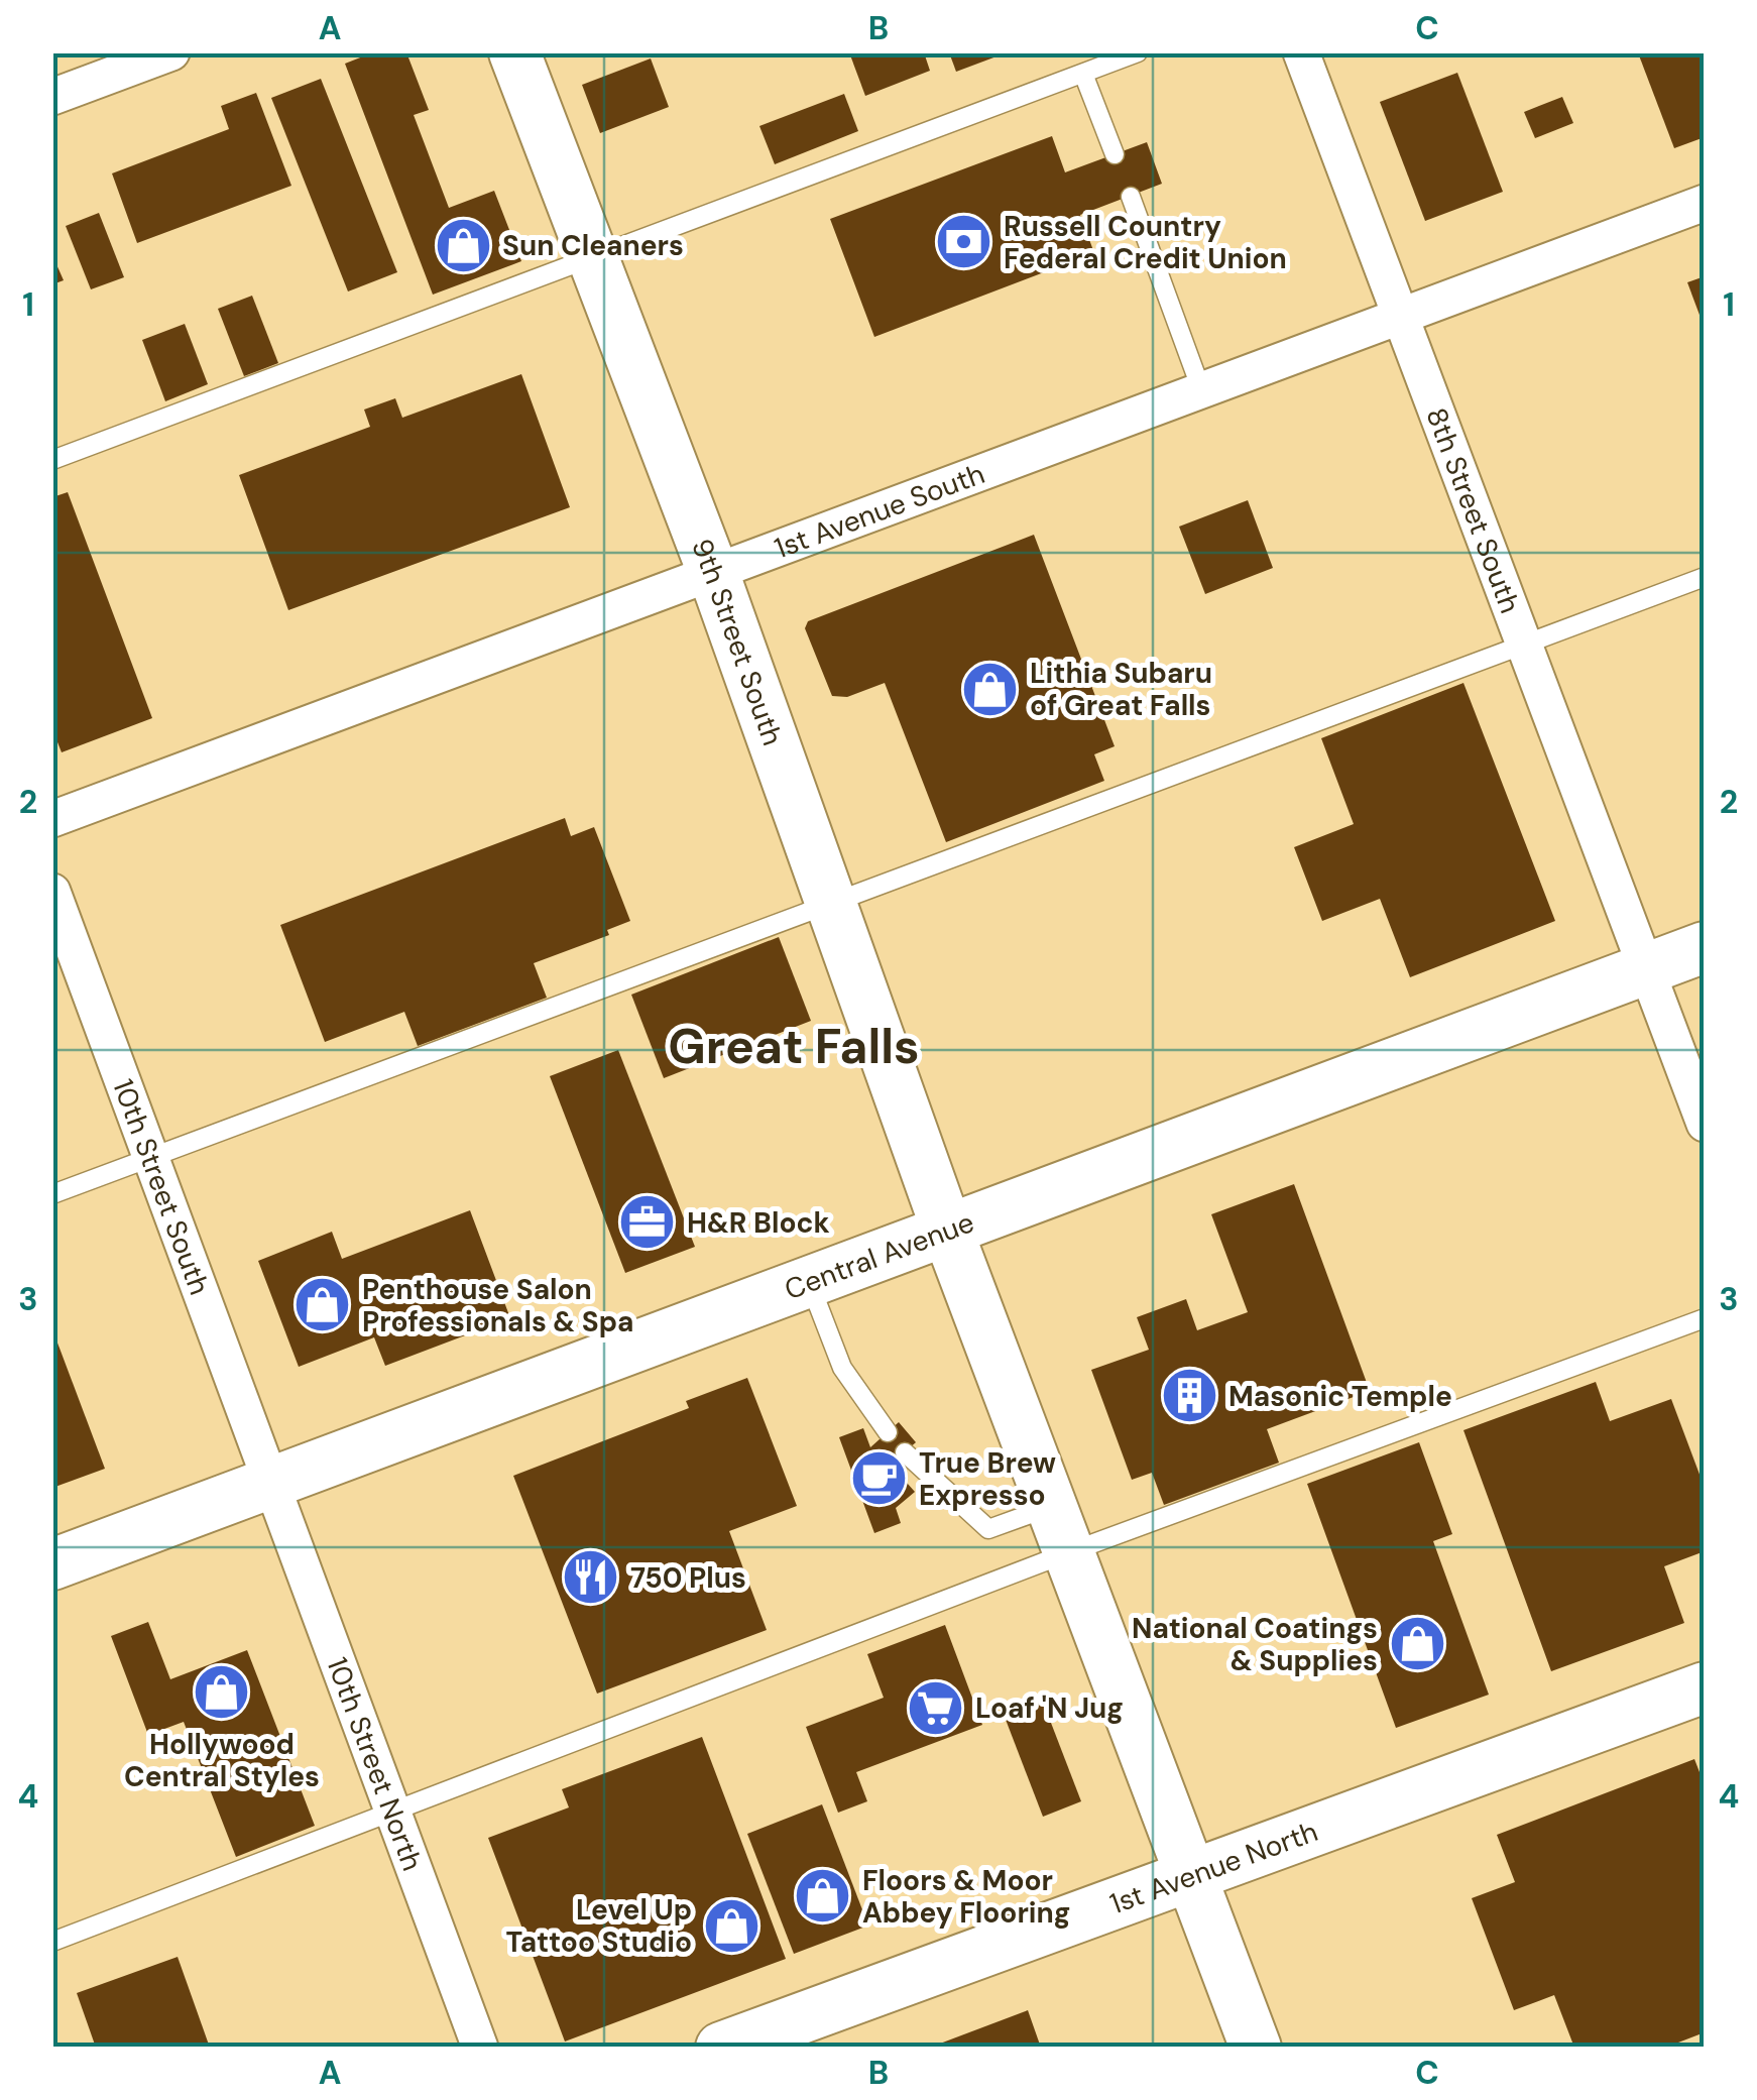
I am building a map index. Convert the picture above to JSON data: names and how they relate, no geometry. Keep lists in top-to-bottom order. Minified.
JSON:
{"streets":{"main road":["9th Street South","Central Avenue","1st Avenue North"],"street":["8th Street South","1st Avenue South","10th Street South","10th Street North"]},"crossings":[["8th Street South","1st Avenue South"],["8th Street South","Central Avenue"],["1st Avenue South","9th Street South"],["9th Street South","Central Avenue"],["9th Street South","1st Avenue North"],["10th Street South","Central Avenue"],["10th Street South","10th Street North"],["Central Avenue","10th Street North"]],"districts":["Great Falls"],"places":{"bank":["Russell Country Federal Credit Union"],"shop":["Sun Cleaners","Lithia Subaru of Great Falls","Penthouse Salon Professionals & Spa","National Coatings & Supplies","Hollywood Central Styles","Floors & Moor Abbey Flooring","Level Up Tattoo Studio"],"office":["H&R Block"],"building":["Masonic Temple"],"cafe":["True Brew Expresso"],"restaurant":["750 Plus"],"supermarket":["Loaf 'N Jug"]},"grid":{"columns":["A","B","C"],"rows":["1","2","3","4"]}}
